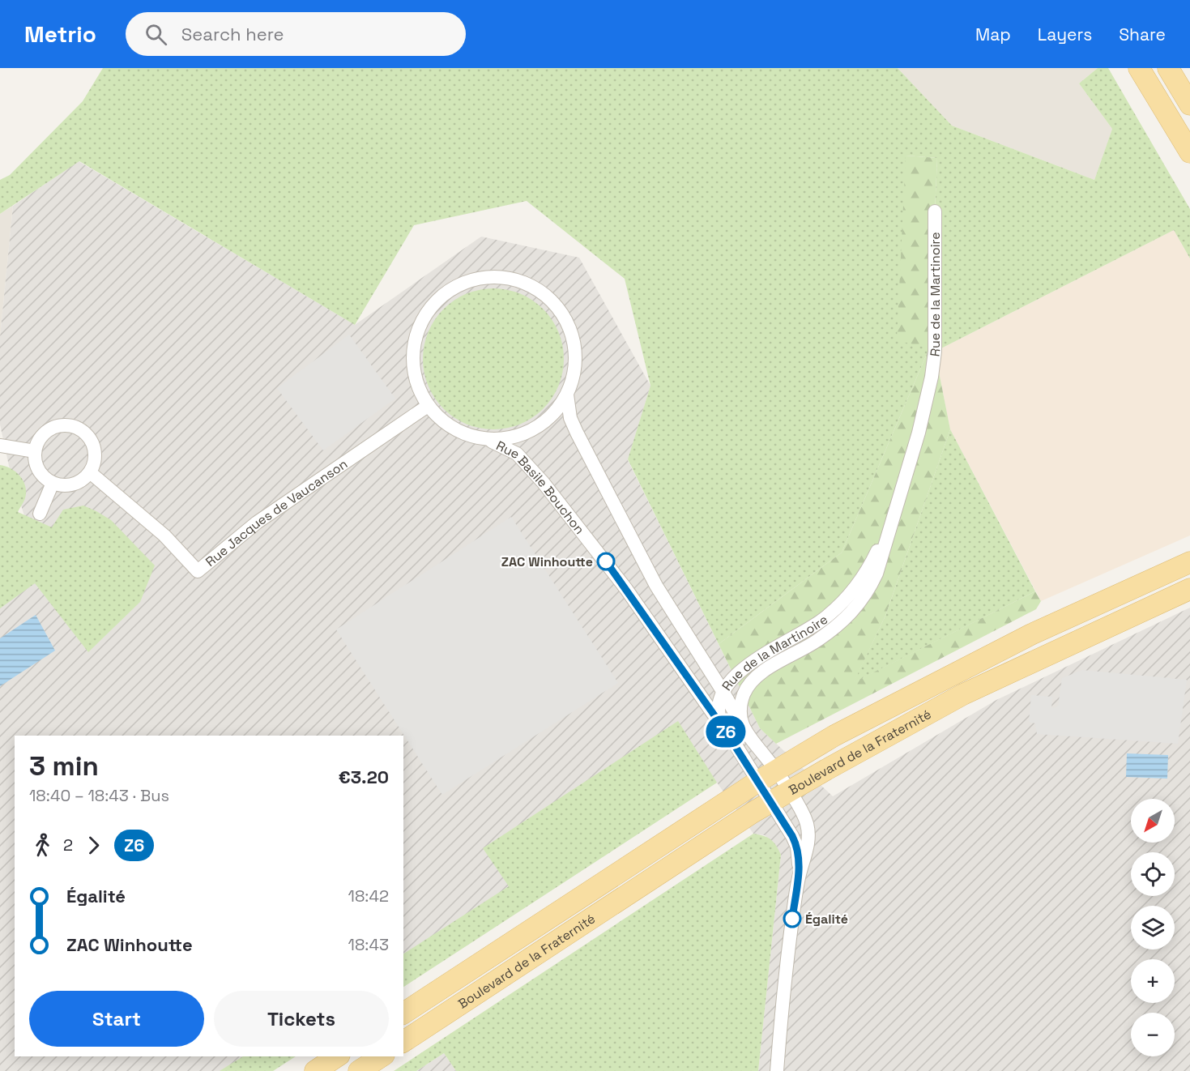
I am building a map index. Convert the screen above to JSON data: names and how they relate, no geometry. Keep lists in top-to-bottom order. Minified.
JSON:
{"streets":{"main road":["Boulevard de la Fraternité"],"street":["Rue de la Martinoire","Rue Basile Bouchon","Rue Jacques de Vaucanson"]},"crossings":[["Rue de la Martinoire","Rue Basile Bouchon"],["Rue de la Martinoire","Boulevard de la Fraternité"],["Rue Basile Bouchon","Rue Jacques de Vaucanson"]],"places":["ZAC Winhoutte","Égalité"],"lines":["bus line Z6"],"north":"bottom left","page":{"header":"Metrio","search":"Search here","nav":["Map","Layers","Share"],"on_map":"Z6","heading":["3 min","18:40 – 18:43 · Bus","€3.20"],"map_buttons":["+","−"],"legs":["2","Z6"],"list":[{"name":"Égalité","value":"18:42"},{"name":"ZAC Winhoutte","value":"18:43"}],"buttons":["Start","Tickets"]}}
